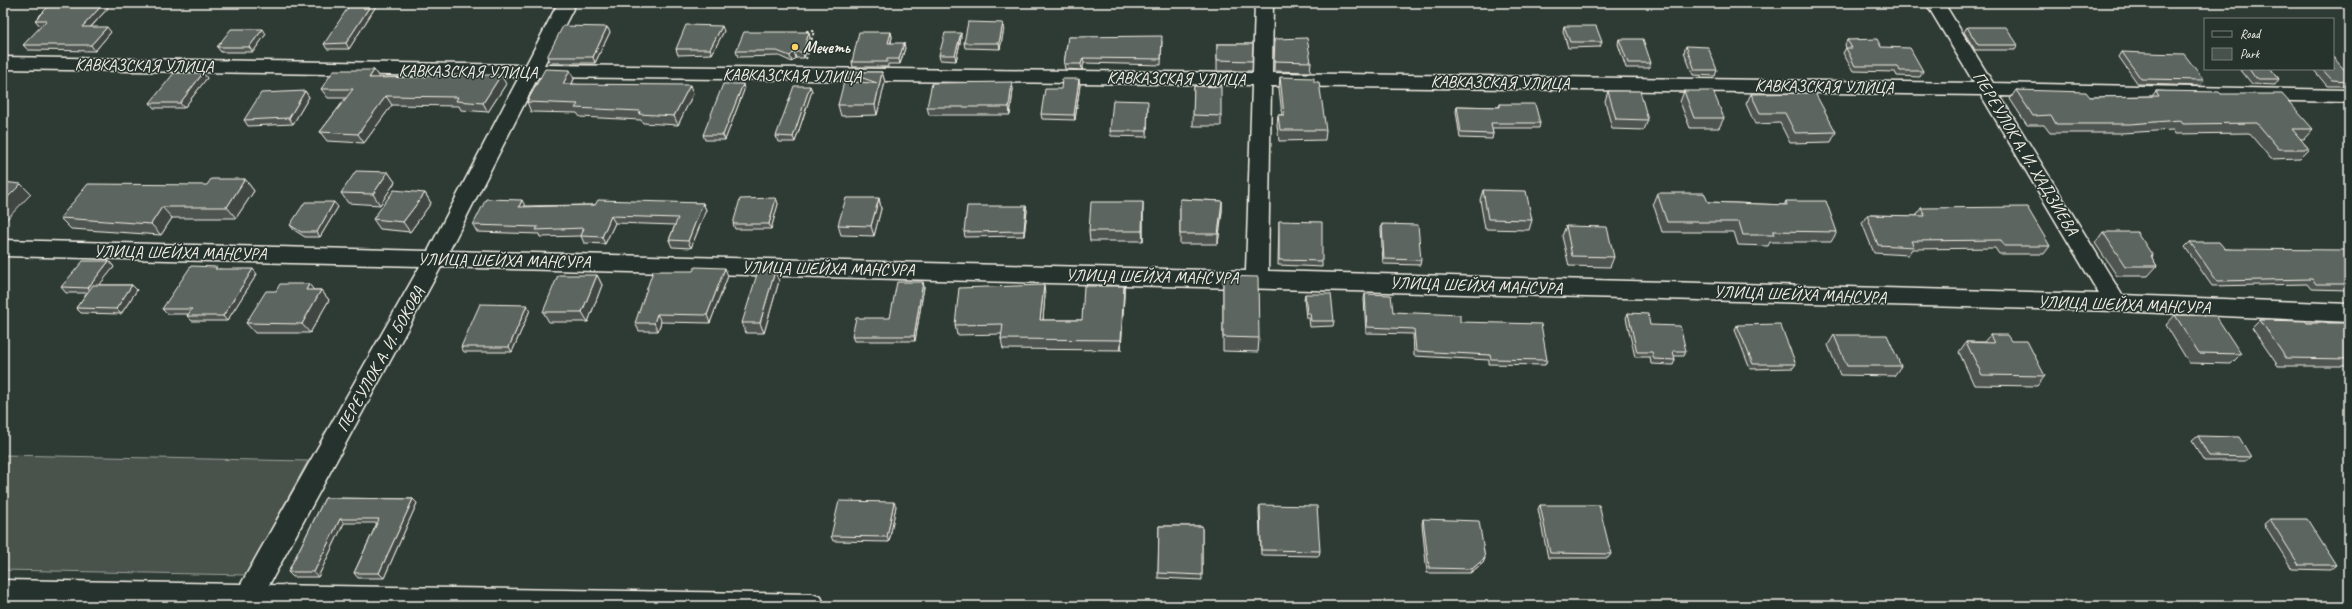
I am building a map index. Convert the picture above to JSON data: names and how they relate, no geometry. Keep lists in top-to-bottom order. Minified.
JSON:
{"streets":{"street":["КАВКАЗСКАЯ УЛИЦА","ПЕРЕУЛОК А. И. ХАДЗИЕВА","УЛИЦА ШЕЙХА МАНСУРА","ПЕРЕУЛОК А. И. БОКОВА"]},"crossings":[["КАВКАЗСКАЯ УЛИЦА","ПЕРЕУЛОК А. И. ХАДЗИЕВА"],["КАВКАЗСКАЯ УЛИЦА","ПЕРЕУЛОК А. И. БОКОВА"],["ПЕРЕУЛОК А. И. ХАДЗИЕВА","УЛИЦА ШЕЙХА МАНСУРА"],["УЛИЦА ШЕЙХА МАНСУРА","ПЕРЕУЛОК А. И. БОКОВА"]],"places":["Мечеть"],"legend":["Road","Park"]}
